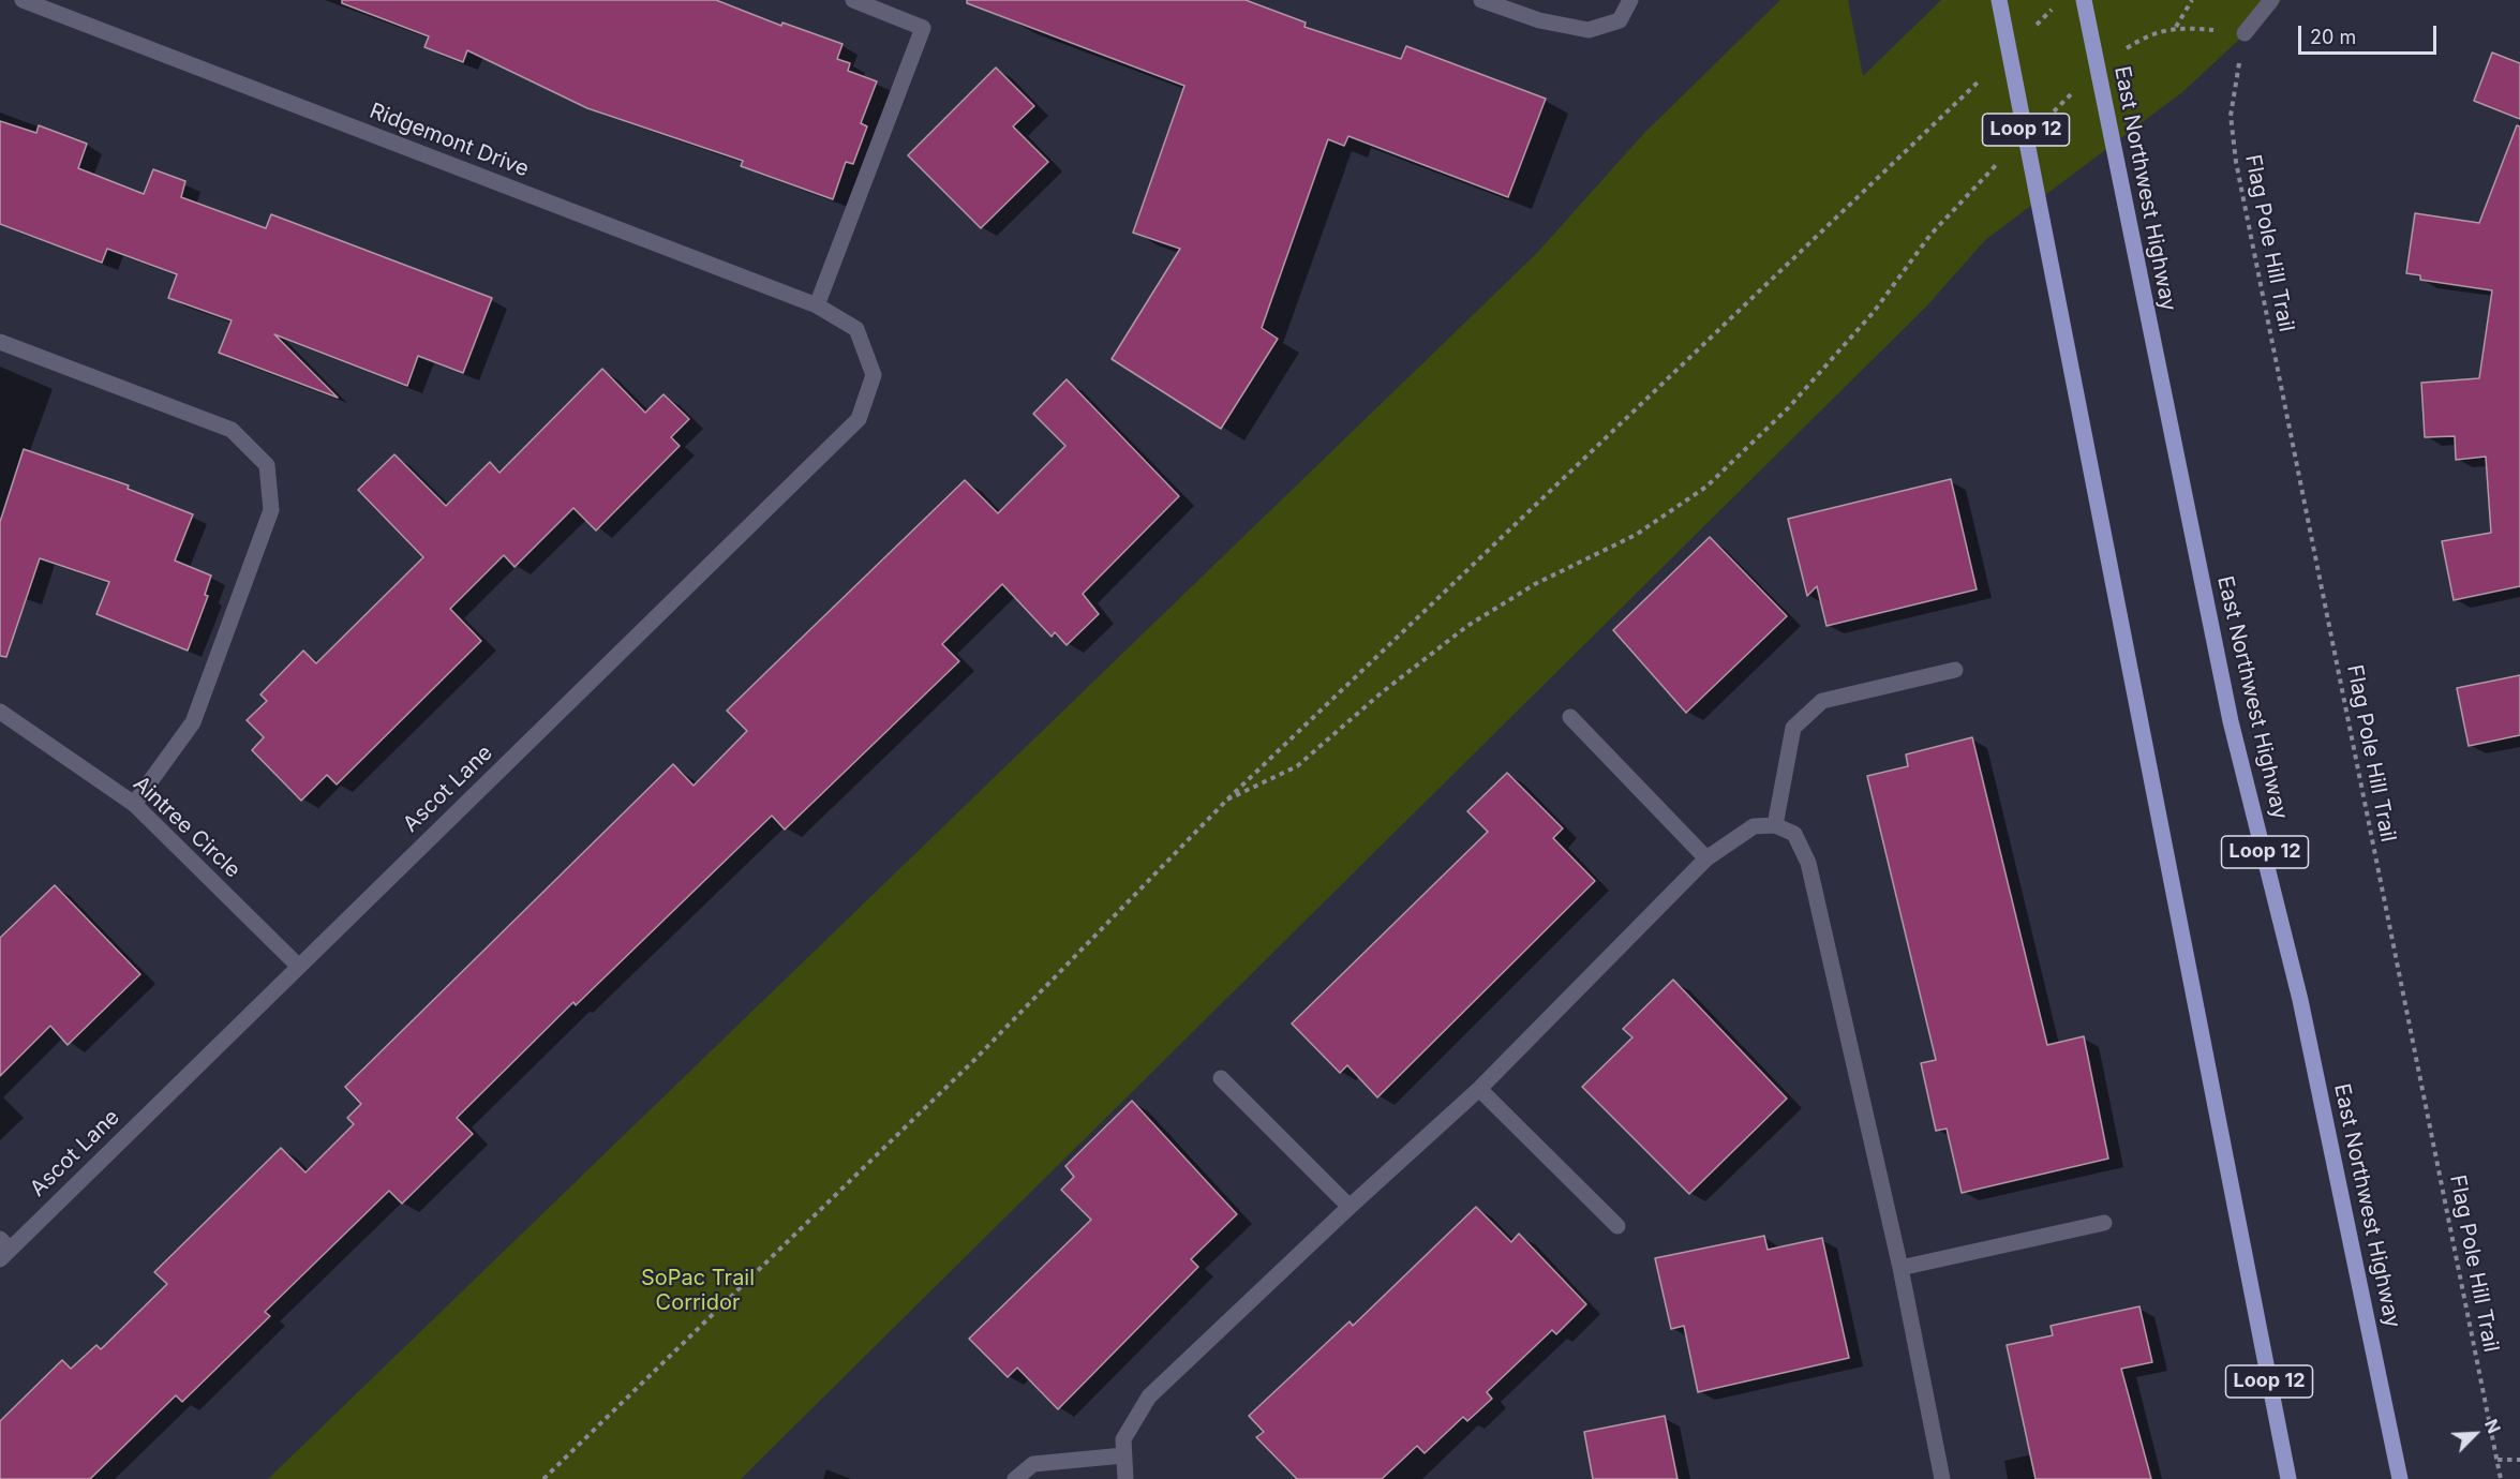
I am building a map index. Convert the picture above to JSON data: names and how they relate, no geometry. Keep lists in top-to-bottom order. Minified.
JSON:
{"streets":{"main road":["Loop 12","East Northwest Highway"],"street":["Ridgemont Drive","Ascot Lane","Aintree Circle"],"path":["Flag Pole Hill Trail"]},"crossings":[["Ridgemont Drive","Ascot Lane"],["Ascot Lane","Aintree Circle"]],"parks":["SoPac Trail Corridor"],"scale_bar":"20 m","north":"top right"}
